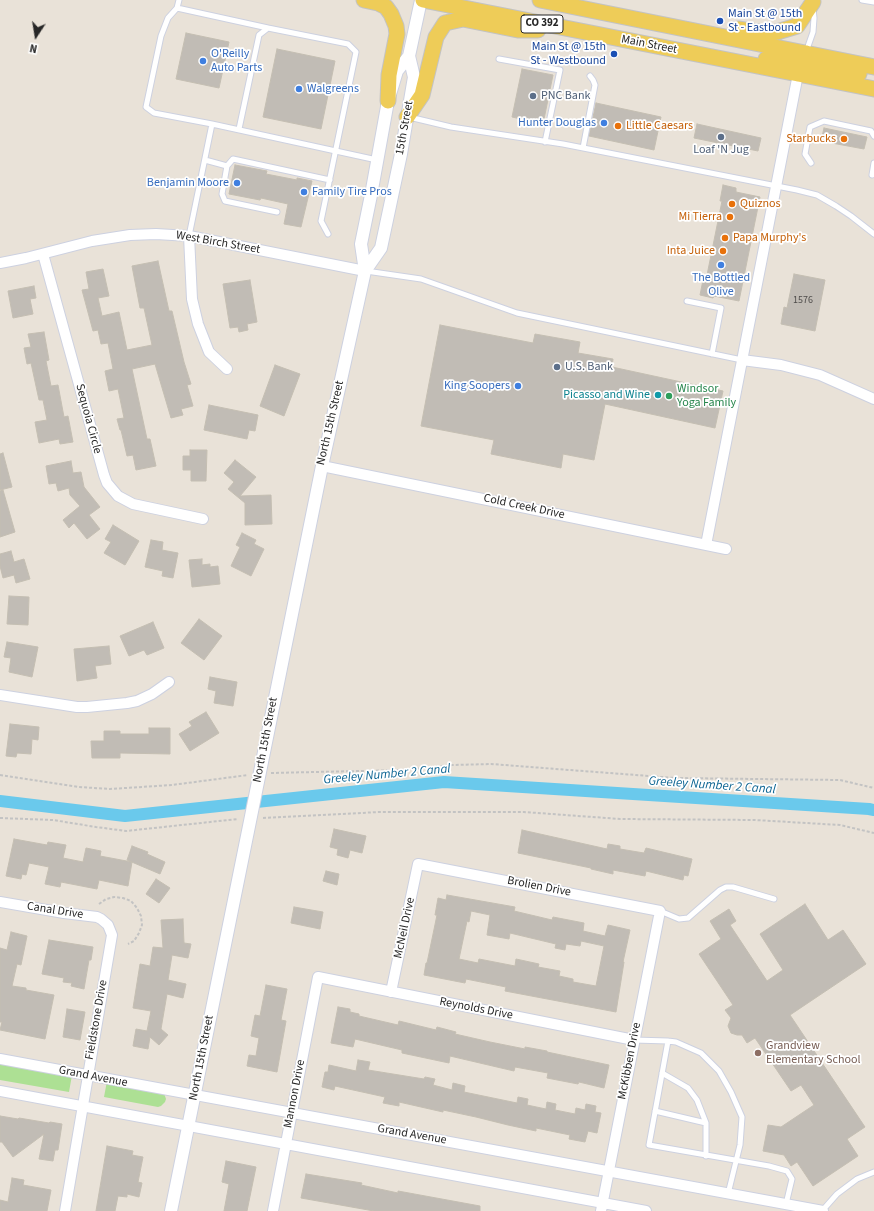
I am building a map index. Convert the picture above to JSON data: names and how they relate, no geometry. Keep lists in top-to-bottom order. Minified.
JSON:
{"streets":{"main road":["CO 392","Main Street"],"street":["15th Street","West Birch Street","Sequoia Circle","North 15th Street","Cold Creek Drive","Brolien Drive","Canal Drive","McNeil Drive","Reynolds Drive","Fieldstone Drive","McKibben Drive","Grand Avenue","Mannon Drive"]},"crossings":[["Main Street","15th Street"],["15th Street","North 15th Street"],["West Birch Street","Sequoia Circle"],["West Birch Street","North 15th Street"],["North 15th Street","Cold Creek Drive"],["North 15th Street","Grand Avenue"],["Brolien Drive","McNeil Drive"],["Brolien Drive","McKibben Drive"],["Canal Drive","Fieldstone Drive"],["McNeil Drive","Reynolds Drive"],["Reynolds Drive","McKibben Drive"],["Reynolds Drive","Mannon Drive"],["Fieldstone Drive","Grand Avenue"],["McKibben Drive","Grand Avenue"],["Grand Avenue","Mannon Drive"]],"water":["Greeley Number 2 Canal"],"places":["Main St @ 15th St - Eastbound","Main St @ 15th St - Westbound","O'Reilly Auto Parts","Walgreens","PNC Bank","Hunter Douglas","Little Caesars","Loaf 'N Jug","Starbucks","Benjamin Moore","Family Tire Pros","Quiznos","Mi Tierra","Papa Murphy's","Inta Juice","The Bottled Olive","U.S. Bank","King Soopers","Picasso and Wine","Windsor Yoga Family","Grandview Elementary School"],"house_numbers":["1576"],"north":"bottom"}
